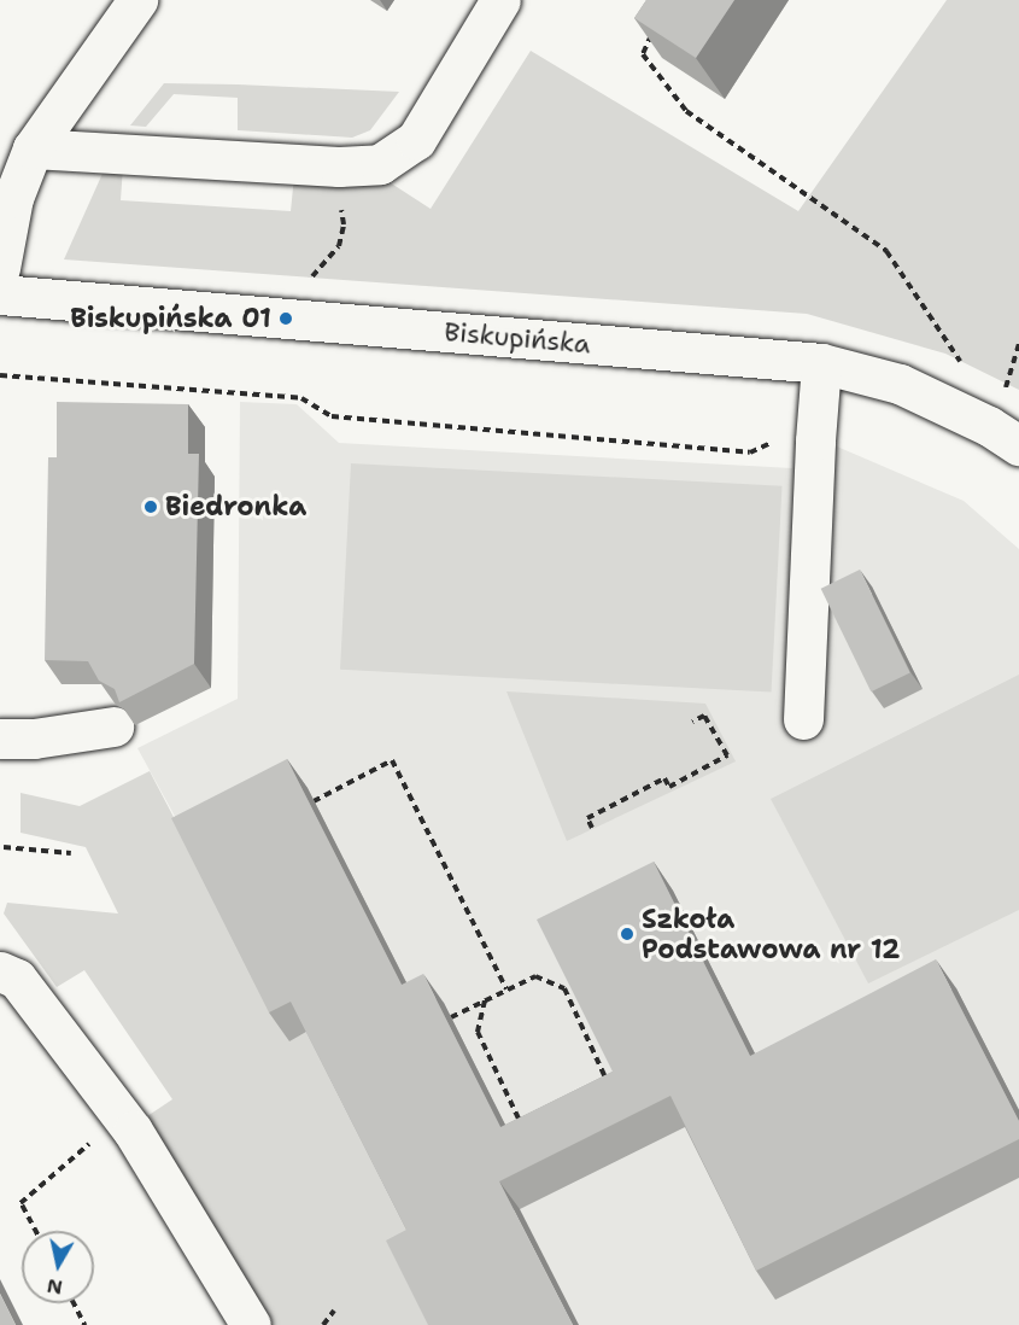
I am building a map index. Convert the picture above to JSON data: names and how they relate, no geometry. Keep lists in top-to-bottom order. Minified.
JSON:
{"streets":{"street":["Biskupińska"]},"places":["Biskupińska 01","Biedronka","Szkoła Podstawowa nr 12"],"north":"bottom"}
